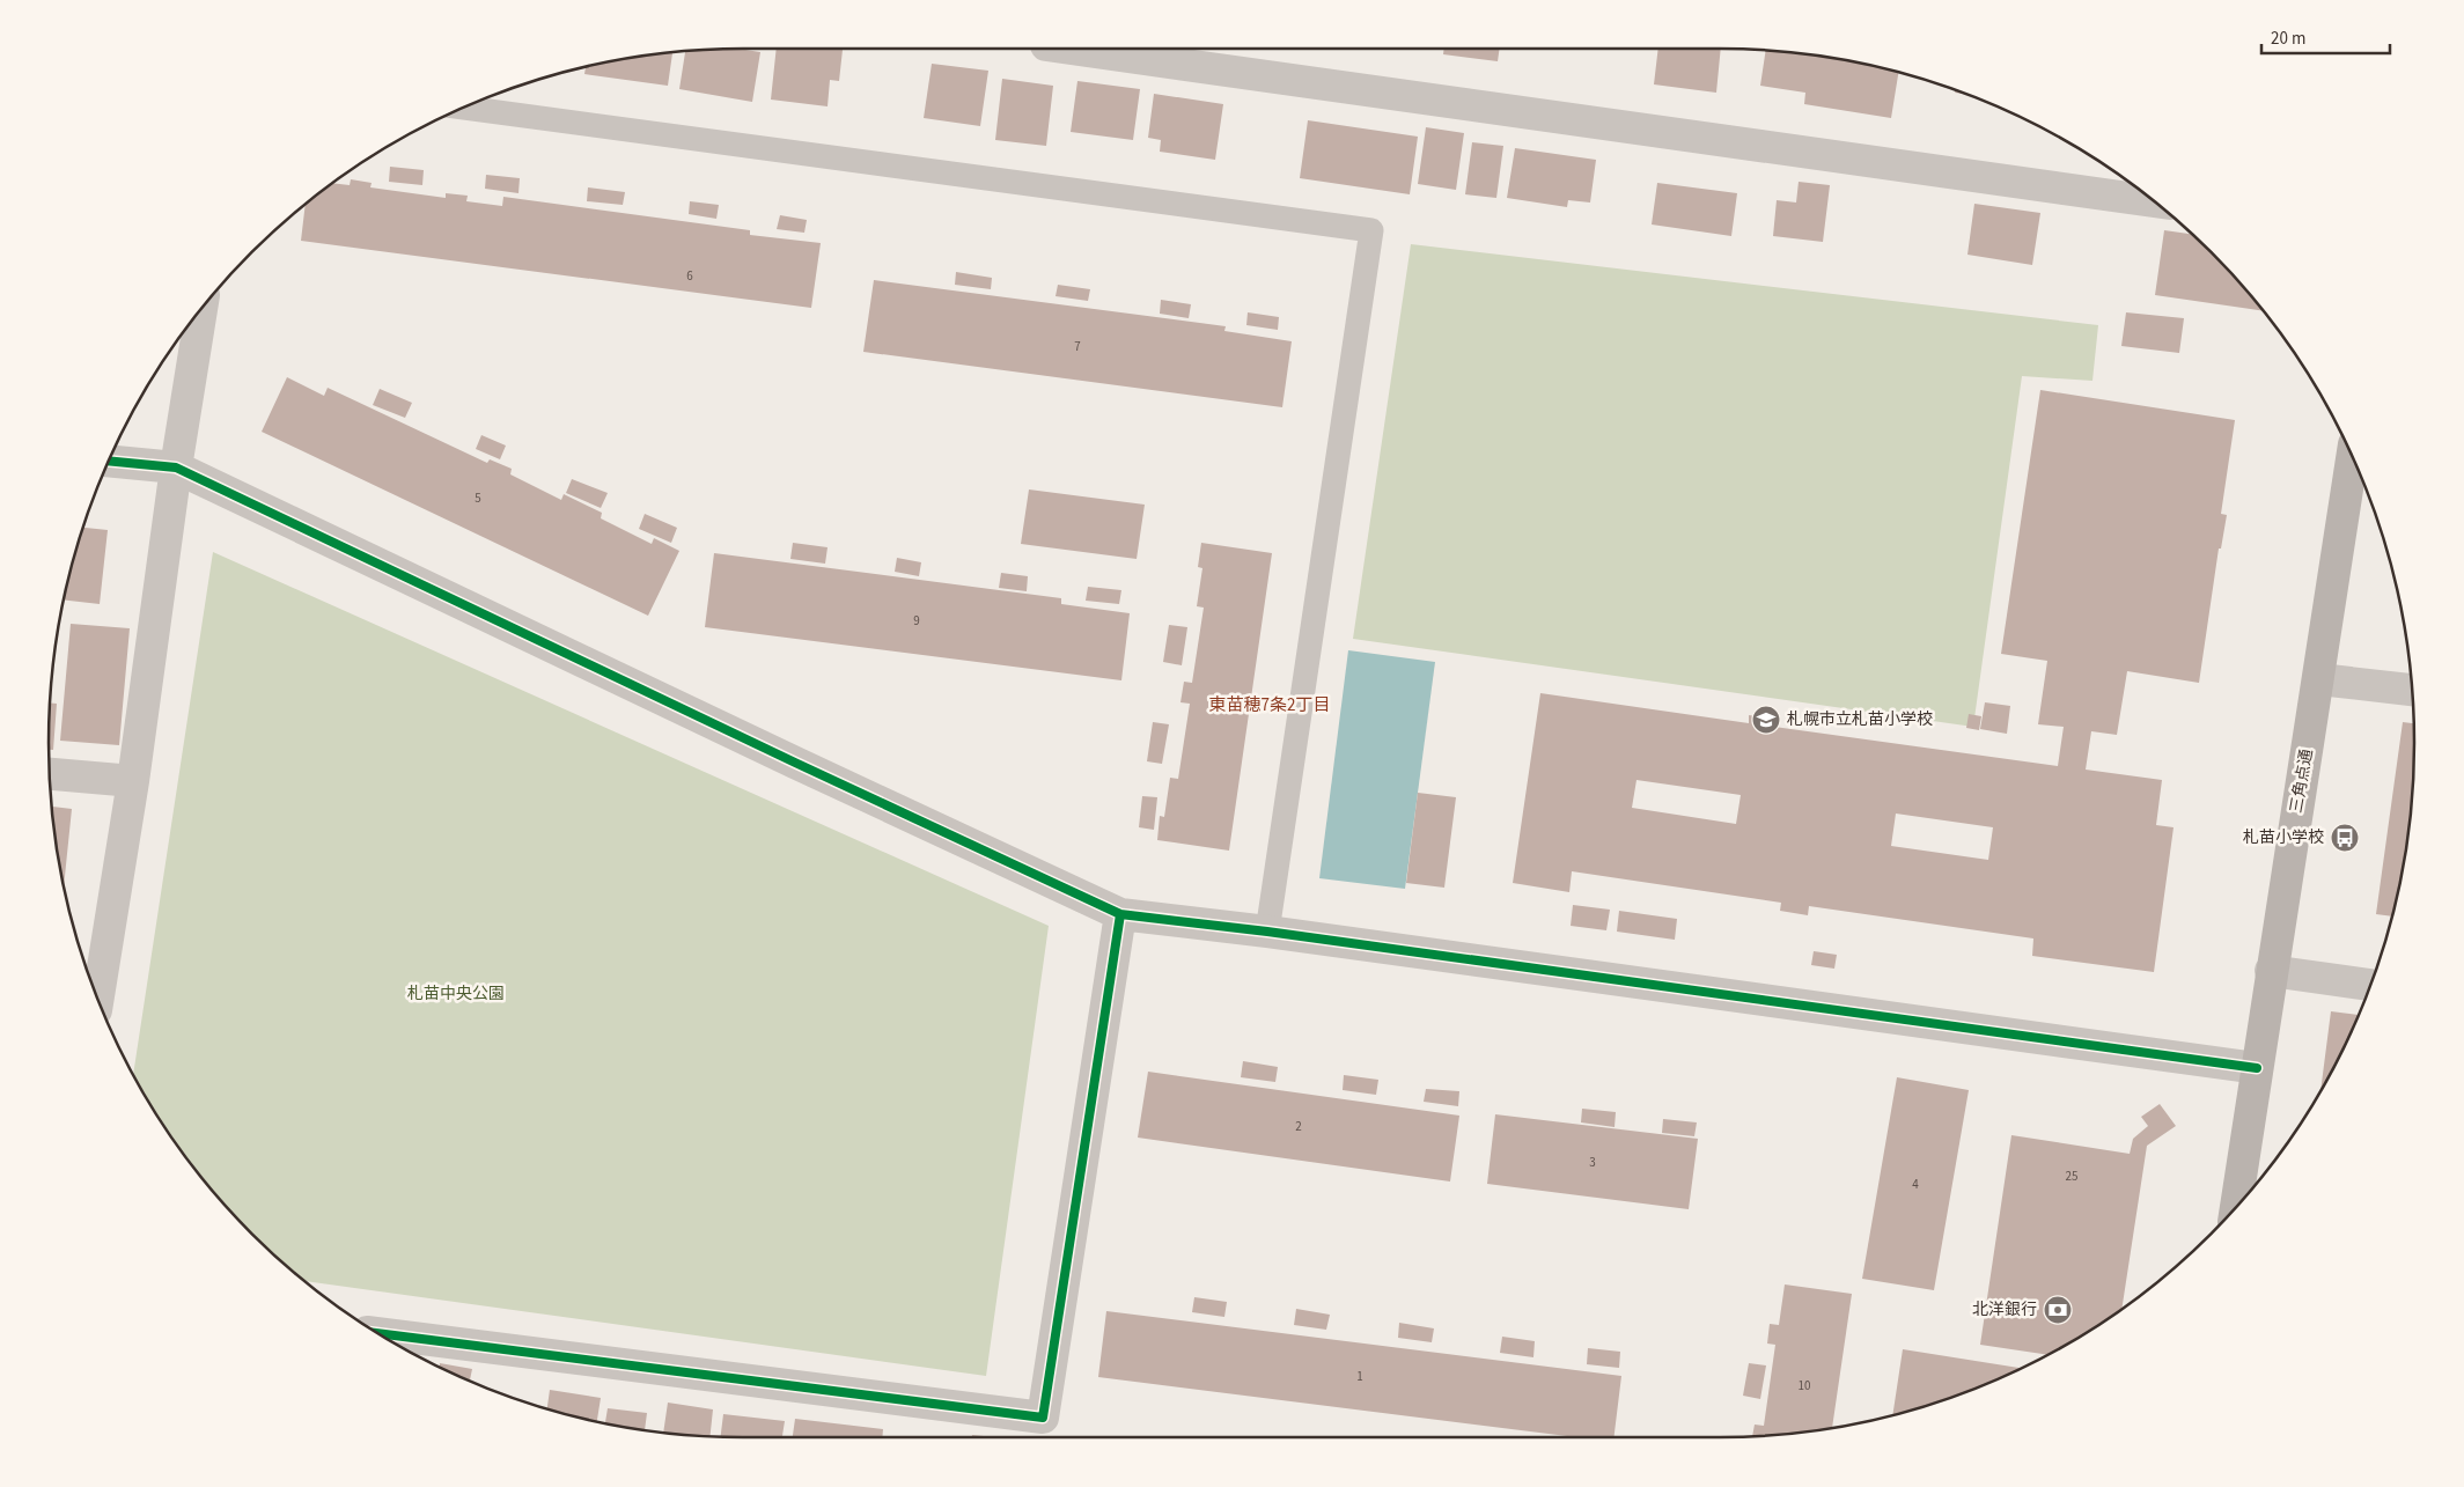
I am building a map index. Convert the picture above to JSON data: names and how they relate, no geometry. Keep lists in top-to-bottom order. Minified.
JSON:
{"streets":{"street":["三角点通"]},"districts":["東苗穂7条2丁目"],"parks":["札苗中央公園"],"places":{"school or university":["札幌市立札苗小学校"],"bus stop":["札苗小学校"],"bank":["北洋銀行"]},"house_numbers":["6","7","5","9","2","3","25","4","1","10"],"scale_bar":"20 m"}
